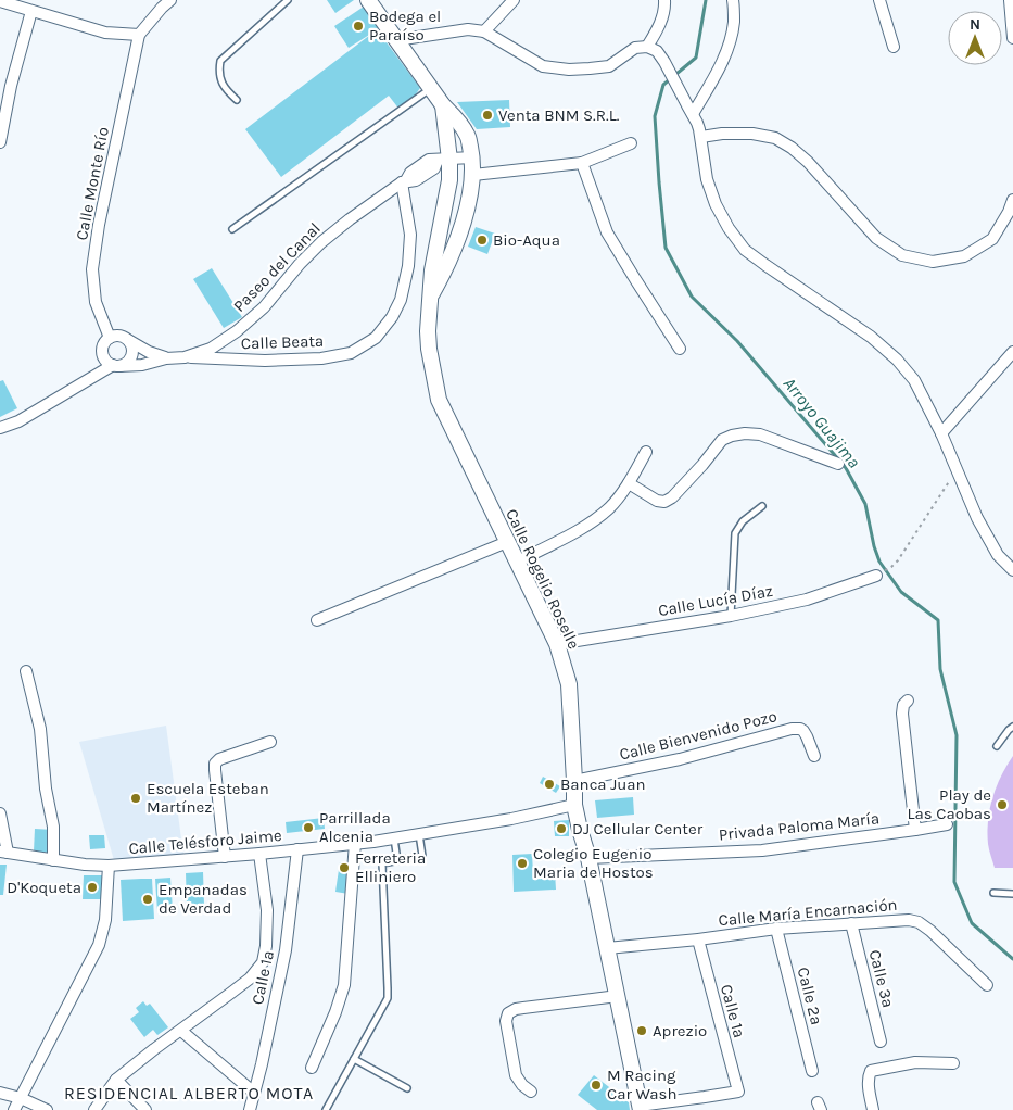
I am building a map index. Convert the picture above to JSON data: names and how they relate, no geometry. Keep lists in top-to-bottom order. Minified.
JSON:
{"streets":{"street":["Calle Monte Río","Paseo del Canal","Calle Beata","Calle Rogelio Roselle","Calle Lucía Díaz","Calle Bienvenido Pozo","Privada Paloma María","Calle Telésforo Jaime","Calle María Encarnación","Calle 1a","Calle 3a","Calle 2a"]},"crossings":[["Calle Monte Río","Paseo del Canal"],["Paseo del Canal","Calle Beata"],["Paseo del Canal","Calle Rogelio Roselle"],["Calle Rogelio Roselle","Calle Lucía Díaz"],["Calle Rogelio Roselle","Calle Bienvenido Pozo"],["Calle Rogelio Roselle","Privada Paloma María"],["Calle Rogelio Roselle","Calle Telésforo Jaime"],["Calle Rogelio Roselle","Calle María Encarnación"],["Calle Rogelio Roselle","Calle 1a"],["Calle Telésforo Jaime","Calle 1a"],["Calle María Encarnación","Calle 1a"],["Calle María Encarnación","Calle 3a"],["Calle María Encarnación","Calle 2a"]],"districts":["RESIDENCIAL ALBERTO MOTA"],"water":["Arroyo Guajima"],"places":["Bodega el Paraíso","Venta BNM S.R.L.","Bio-Aqua","Banca Juan","Escuela Esteban Martínez","Play de Las Caobas","Parrillada Alcenia","DJ Cellular Center","Colegio Eugenio Maria de Hostos","Ferreteria Elliniero","D'Koqueta","Empanadas de Verdad","Aprezio","M Racing Car Wash"],"north":"top"}
